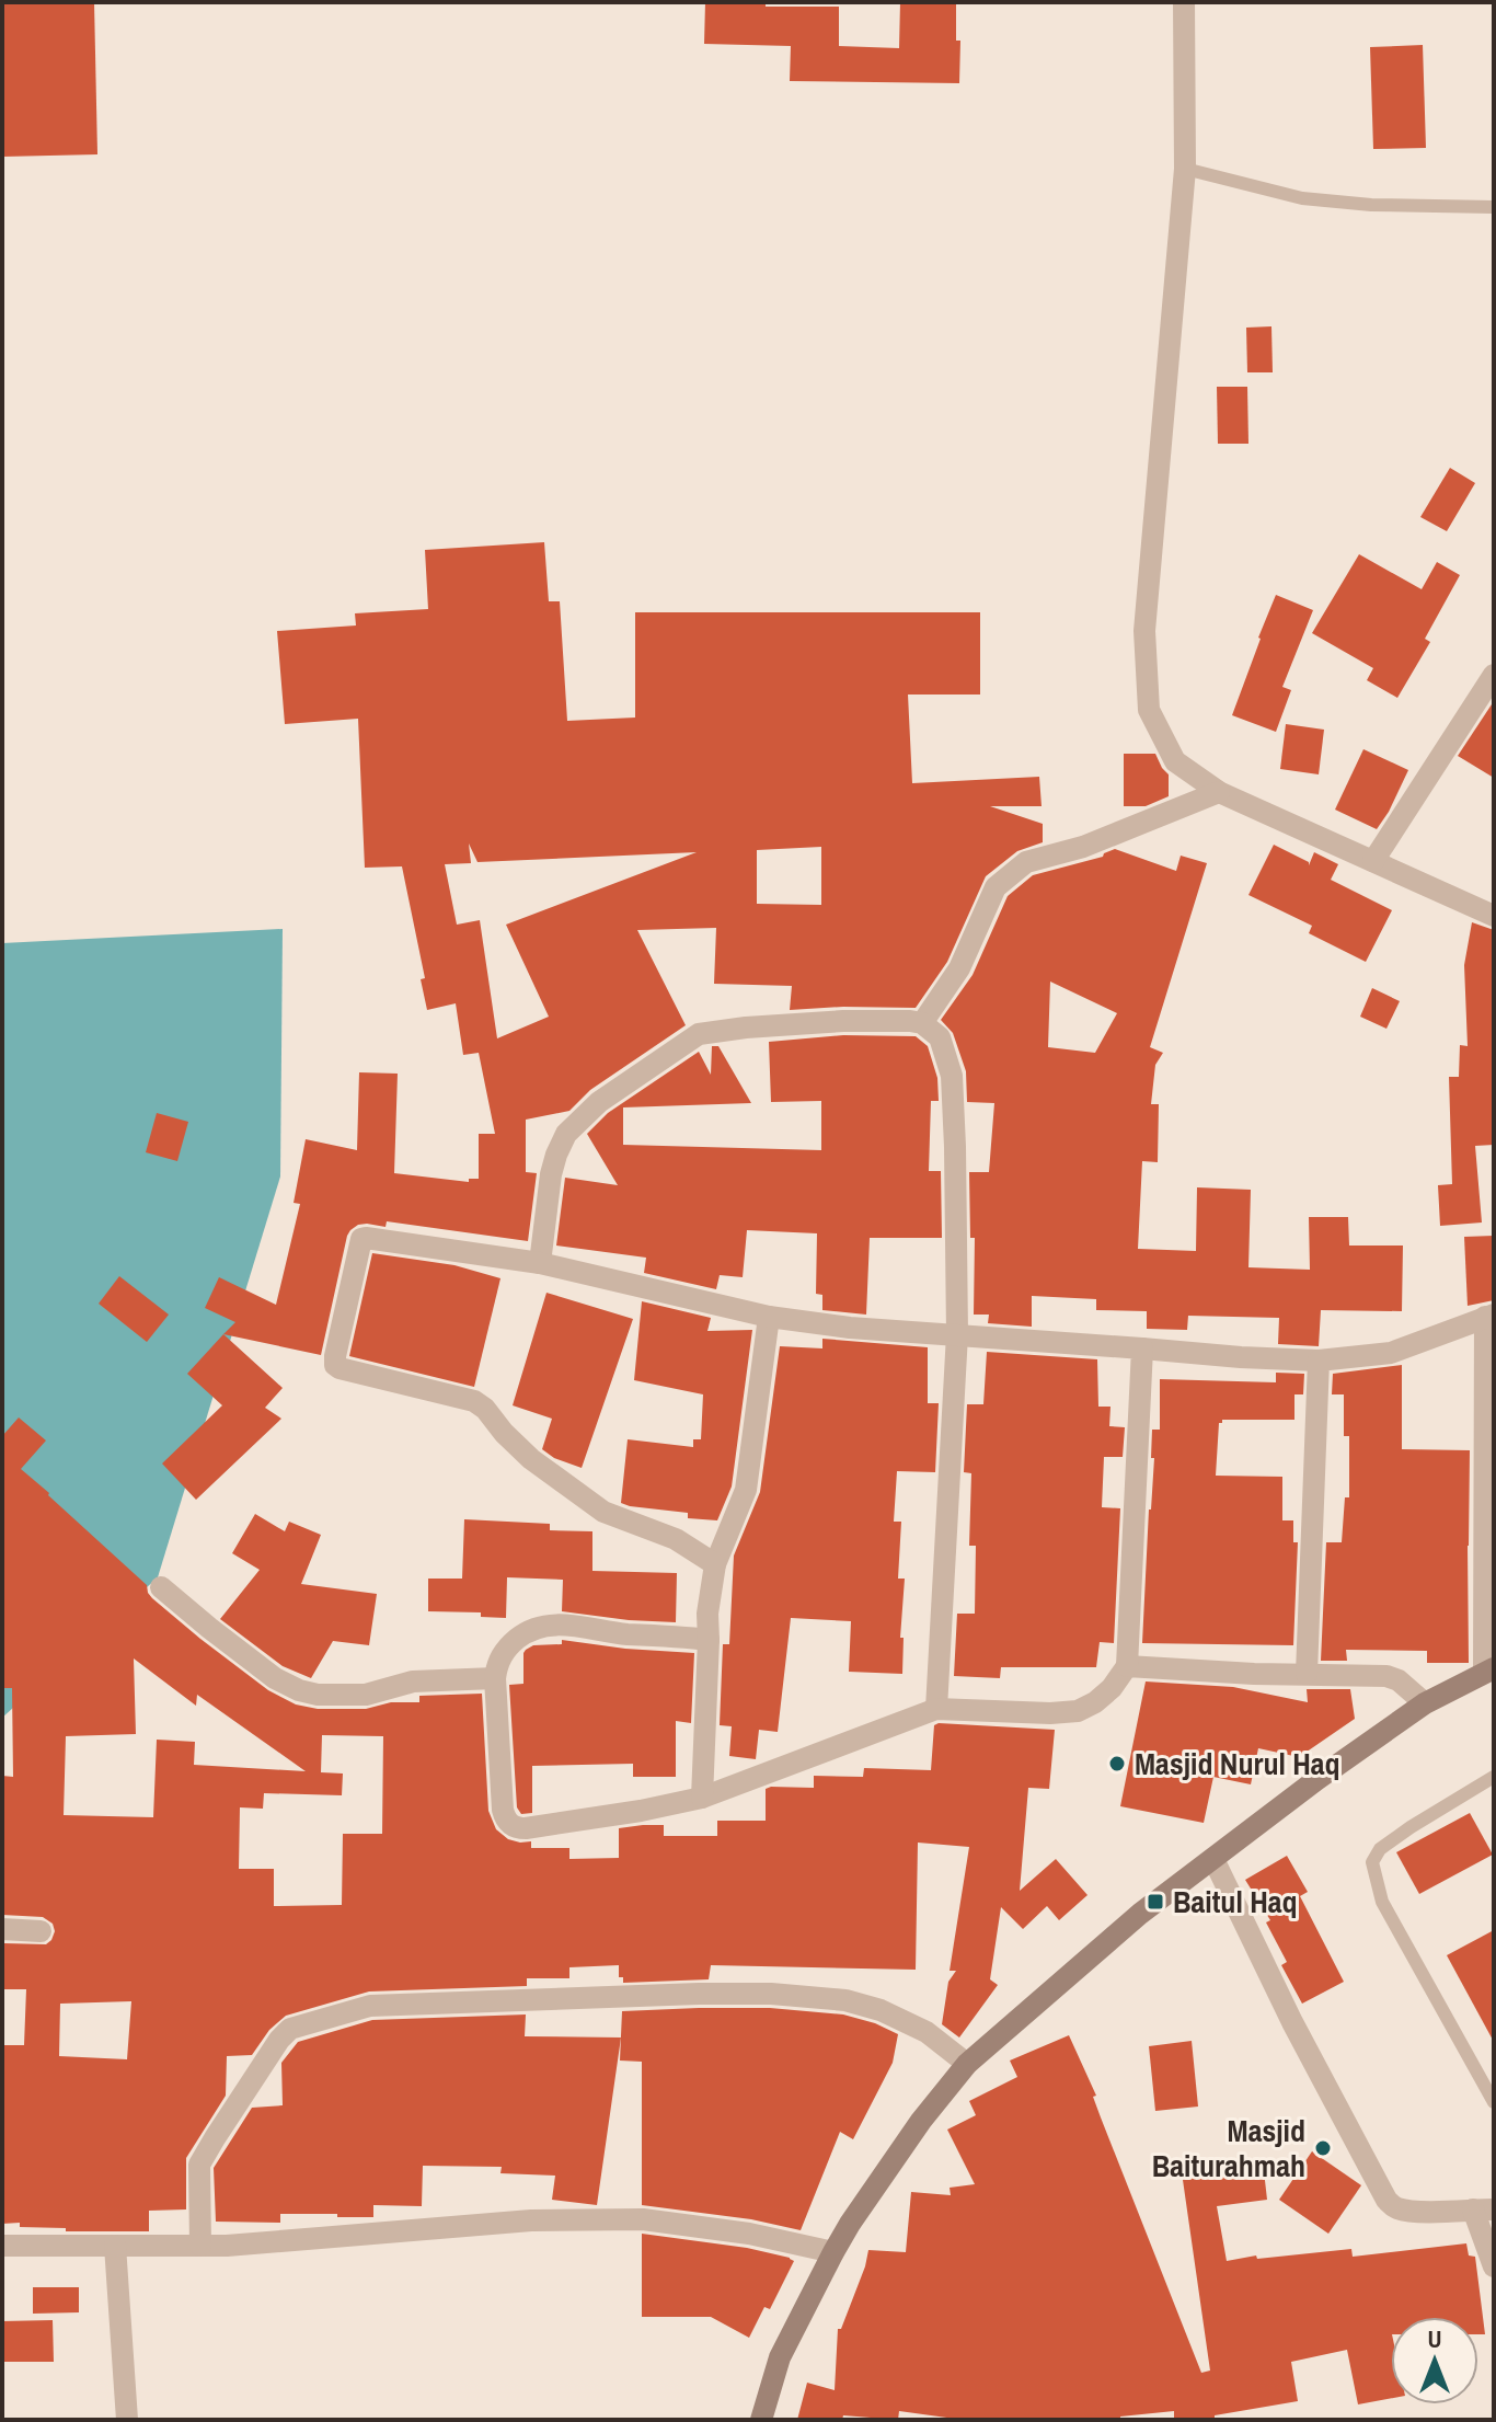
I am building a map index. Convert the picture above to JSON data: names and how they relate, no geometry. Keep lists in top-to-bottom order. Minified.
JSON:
{"places":{"other":["Masjid Nurul Haq","Masjid Baiturahmah"],"transit":["Baitul Haq"]},"north":"top"}
